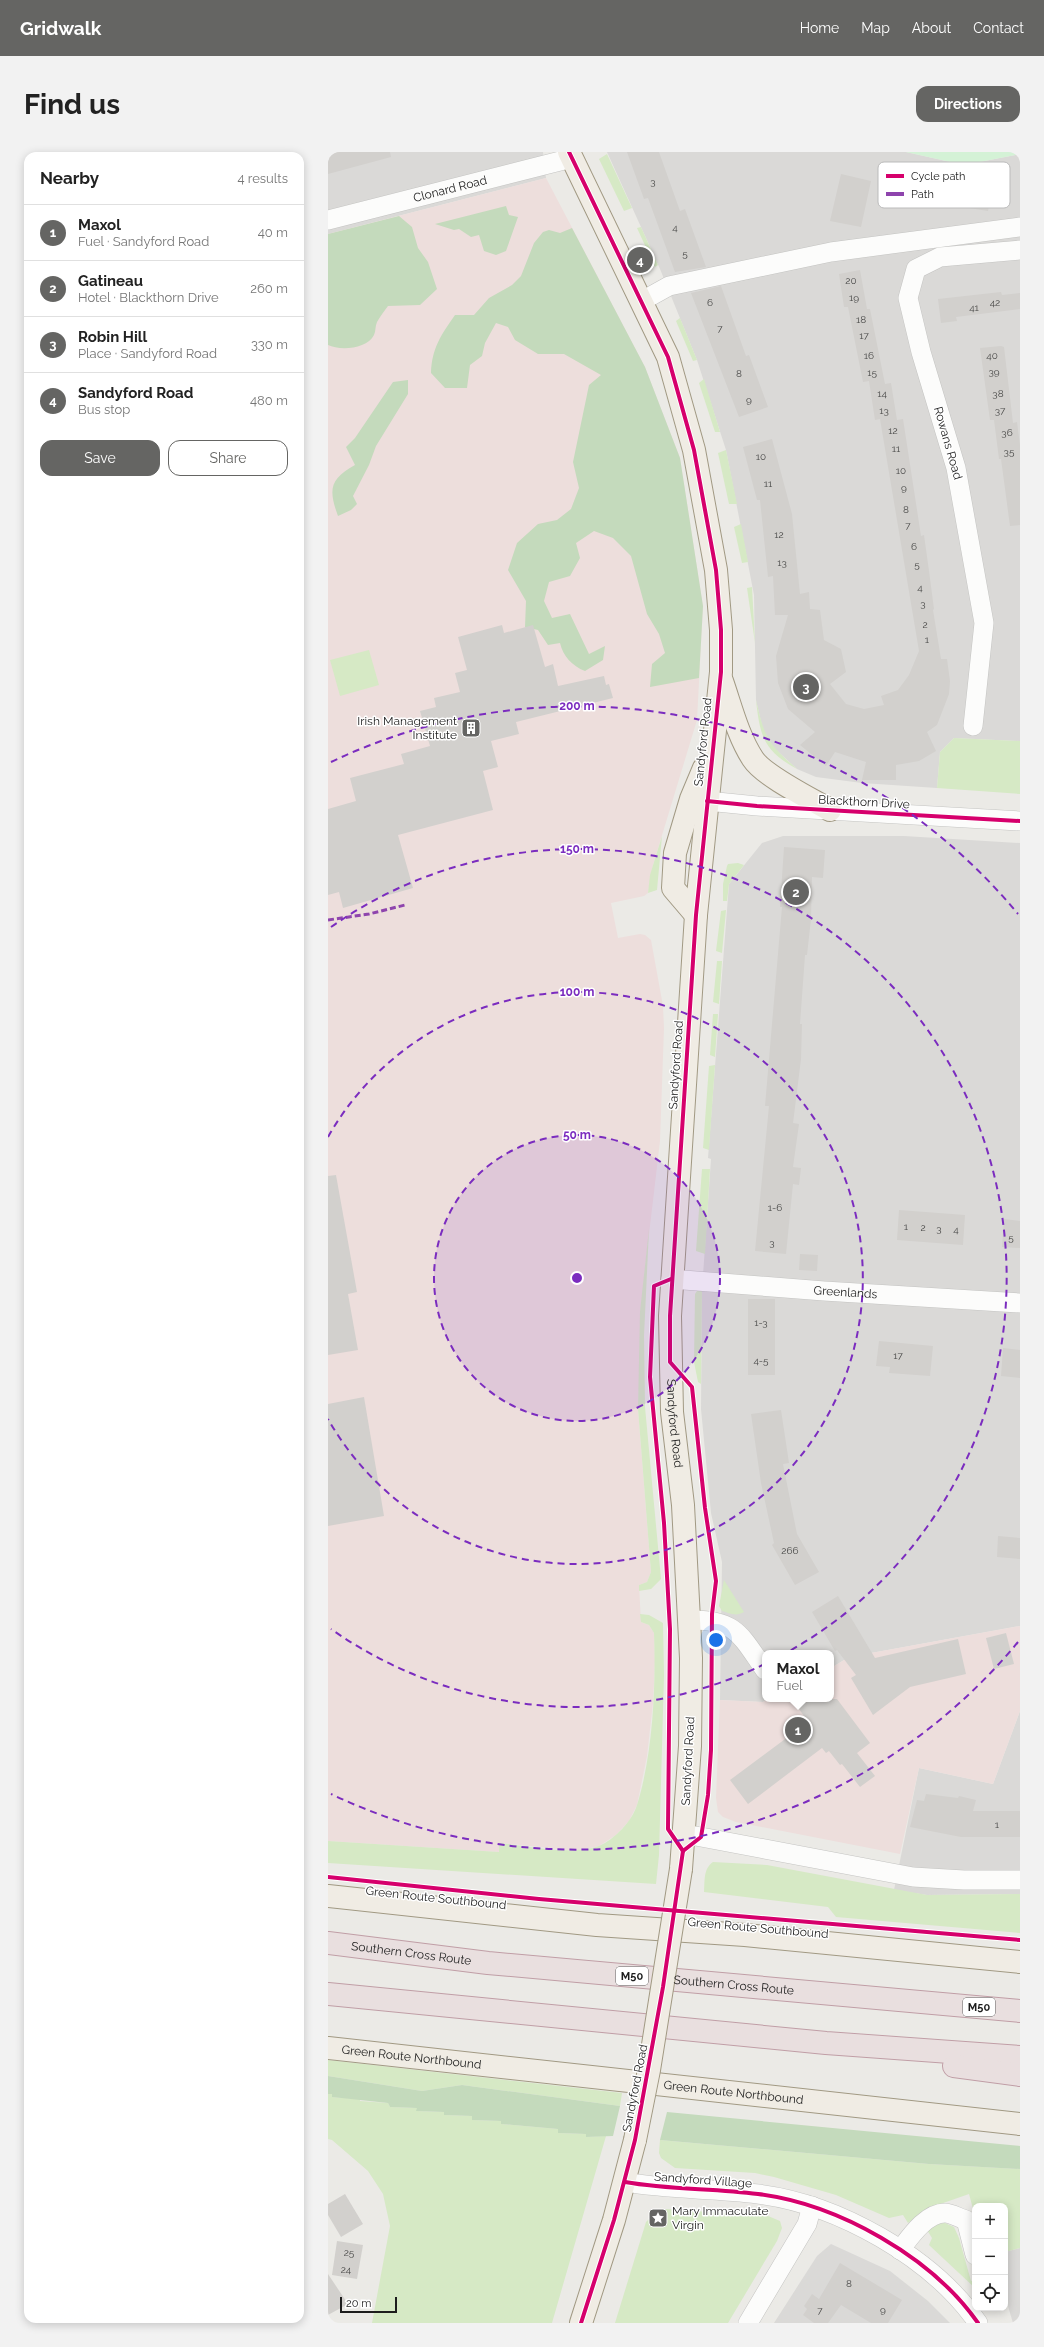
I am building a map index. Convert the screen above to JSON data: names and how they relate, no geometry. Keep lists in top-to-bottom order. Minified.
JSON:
{"streets":{"highway":["Southern Cross Route","M50"],"main road":["Sandyford Road","Green Route Southbound","Green Route Northbound"],"street":["Clonard Road","Rowans Road","Blackthorn Drive","Greenlands","Sandyford Village"]},"crossings":[["Clonard Road","Sandyford Road"],["Sandyford Road","Blackthorn Drive"],["Sandyford Road","Greenlands"],["Sandyford Road","Sandyford Village"]],"places":{"building":["Irish Management Institute"],"place":["Mary Immaculate Virgin"]},"house_numbers":["3","4","5","20","19","6","42","41","18","7","17","16","40","39","15","8","14","38","9","13","37","12","36","11","35","10","10","11","9","8","7","12","6","13","5","4","3","2","1","1-6","1","2","3","4","5","3","1-3","17","4-5","266","1","25","24","8","9","7"],"legend":["Cycle path","Path"],"scale_bar":"20 m","page":{"header":"Gridwalk","nav":["Home","Map","About","Contact"],"buttons":["Directions",["Save","Share"]],"title":"Find us","heading":["Nearby","4 results"],"list":[{"mark":"1","name":"Maxol","note":"Fuel · Sandyford Road","value":"40 m"},{"mark":"2","name":"Gatineau","note":"Hotel · Blackthorn Drive","value":"260 m"},{"mark":"3","name":"Robin Hill","note":"Place · Sandyford Road","value":"330 m"},{"mark":"4","name":"Sandyford Road","note":"Bus stop","value":"480 m"}],"pins":["4","3","2","1"],"popup":["Maxol","Fuel"],"map_buttons":["+","−"],"scale":"20 m"},"rings":["200 m","150 m","100 m","50 m"]}
